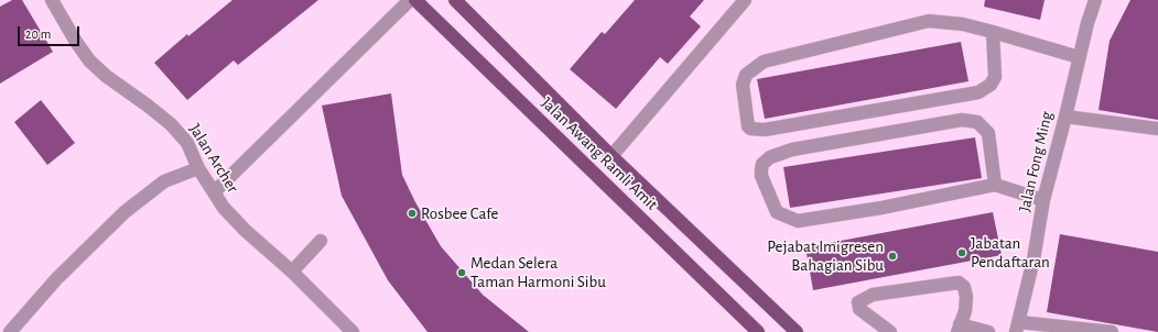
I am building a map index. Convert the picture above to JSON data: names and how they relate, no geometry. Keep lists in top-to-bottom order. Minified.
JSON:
{"streets":{"main road":["Jalan Awang Ramli Amit"],"street":["Jalan Archer","Jalan Fong Ming"]},"places":["Rosbee Cafe","Jabatan Pendaftaran","Pejabat Imigresen Bahagian Sibu","Medan Selera Taman Harmoni Sibu"],"scale_bar":"20 m"}
